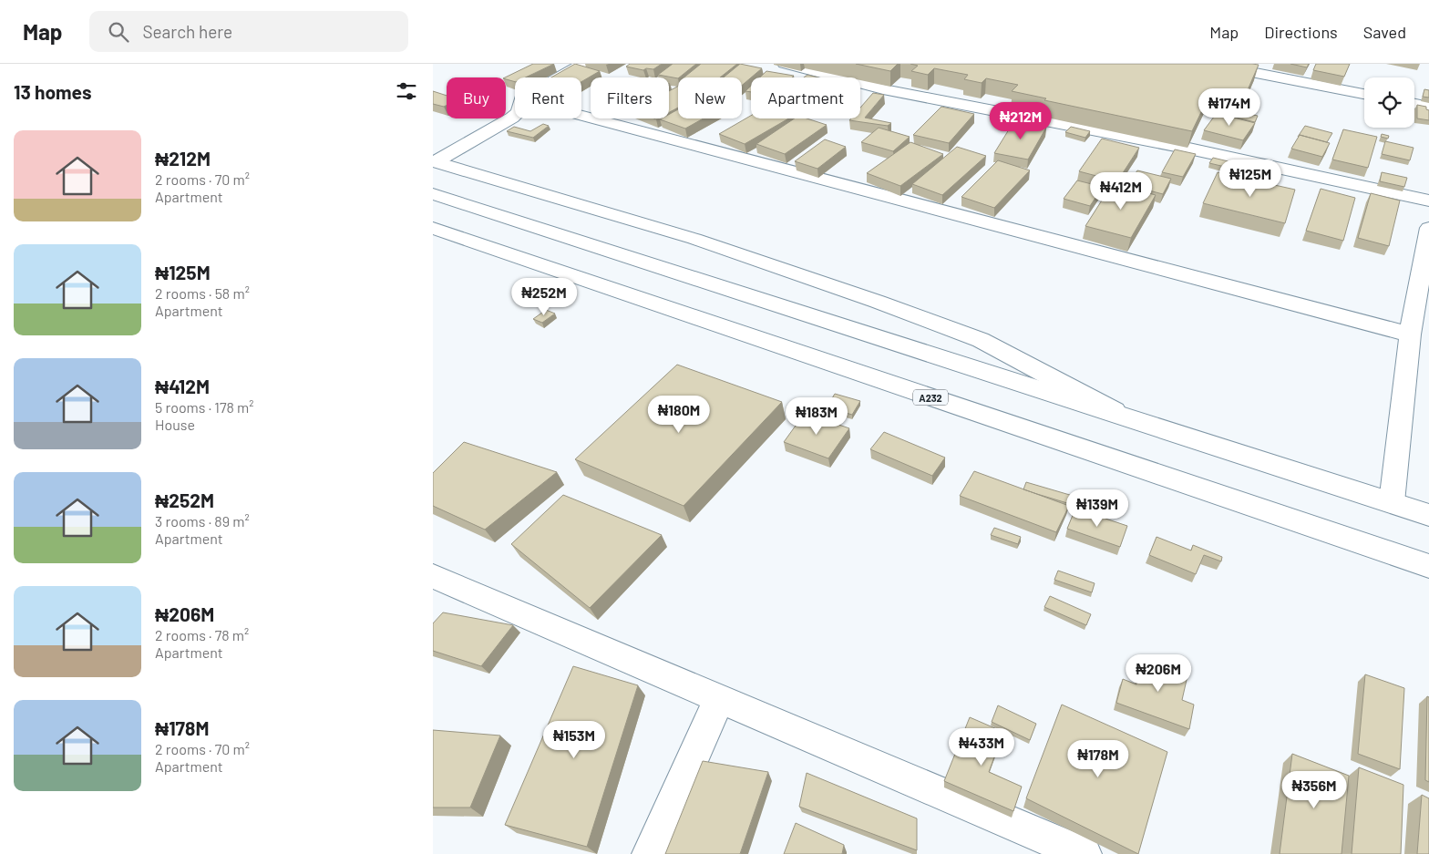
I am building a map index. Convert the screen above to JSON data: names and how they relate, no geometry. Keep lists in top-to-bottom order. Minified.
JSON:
{"streets":{"main road":["A232"]},"page":{"header":"Map","search":"Search here","nav":["Map","Directions","Saved"],"heading":"13 homes","chip":["Buy","Rent","Filters","New","Apartment"],"price":["₦174M","₦212M","₦125M","₦412M","₦252M","₦180M","₦183M","₦139M","₦206M","₦153M","₦433M","₦178M","₦356M"],"list":[{"name":"₦212M","note":"2 rooms · 70 m² · Apartment"},{"name":"₦125M","note":"2 rooms · 58 m² · Apartment"},{"name":"₦412M","note":"5 rooms · 178 m² · House"},{"name":"₦252M","note":"3 rooms · 89 m² · Apartment"},{"name":"₦206M","note":"2 rooms · 78 m² · Apartment"},{"name":"₦178M","note":"2 rooms · 70 m² · Apartment"}]}}
